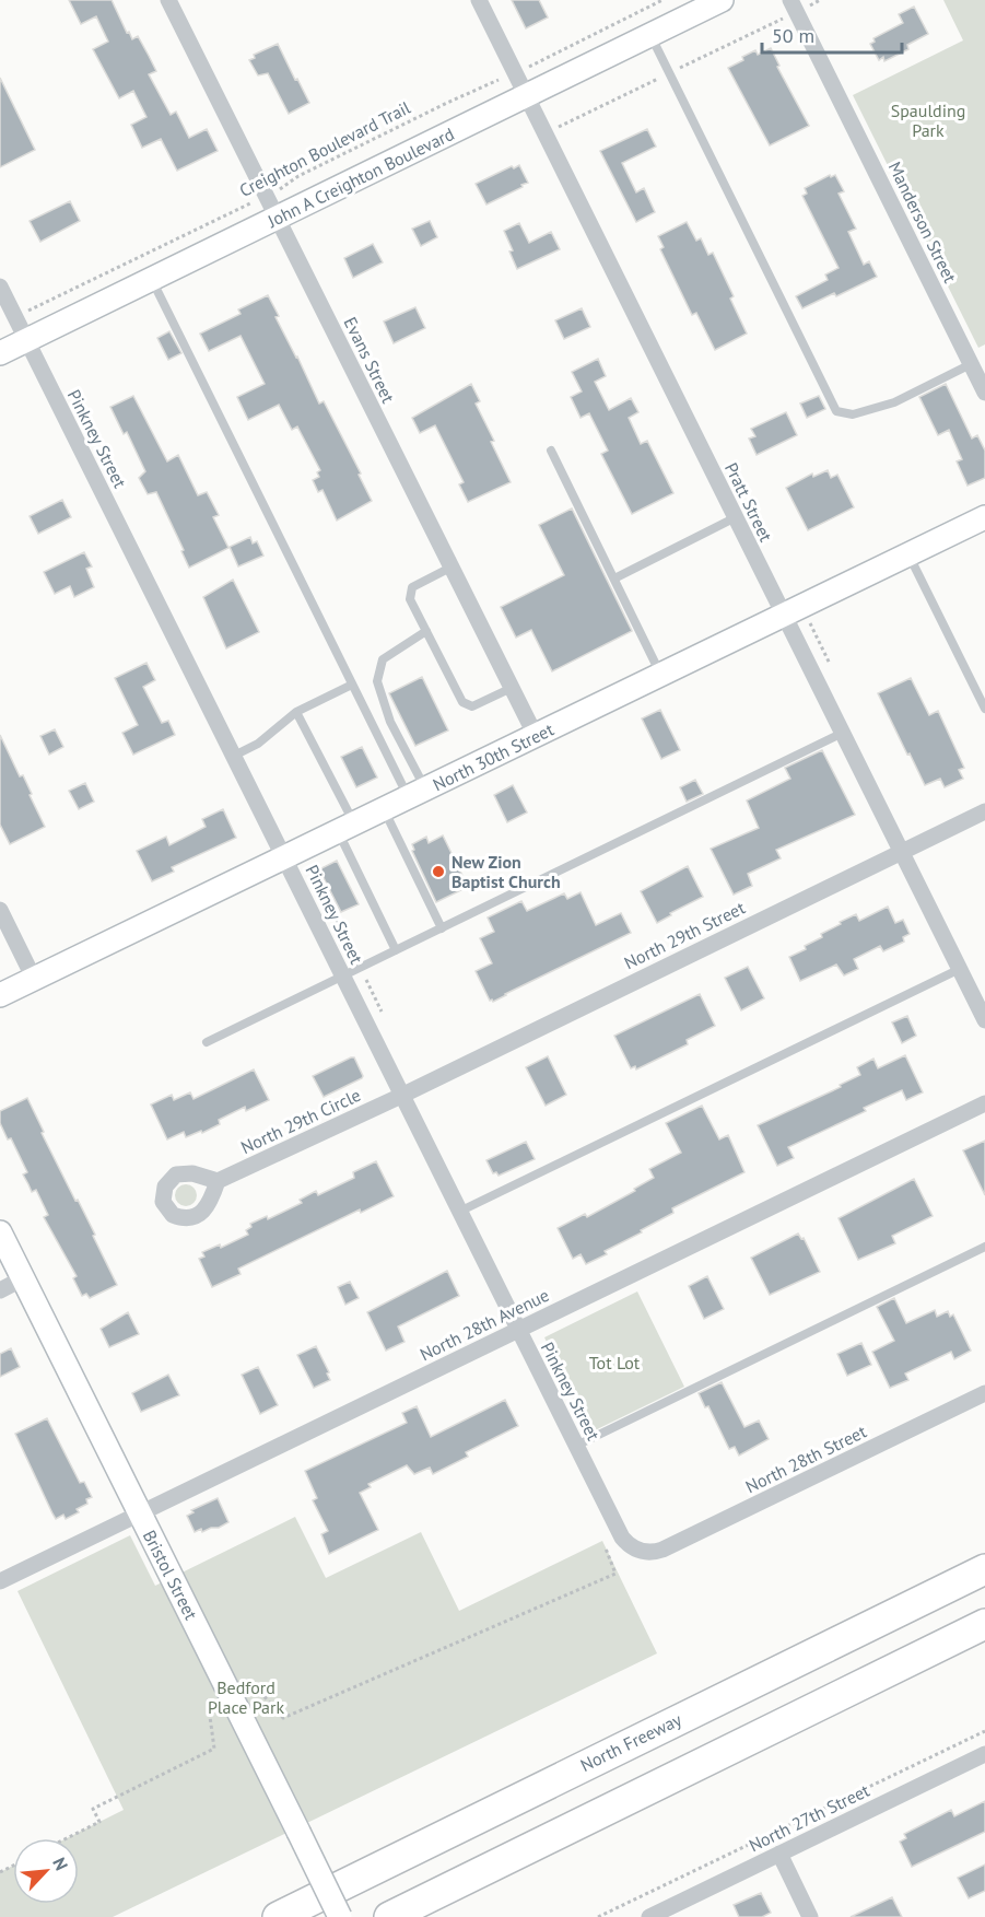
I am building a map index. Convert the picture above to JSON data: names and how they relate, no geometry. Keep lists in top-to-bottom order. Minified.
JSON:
{"streets":{"highway":["North Freeway"],"street":["John A Creighton Boulevard","Manderson Street","Evans Street","Pinkney Street","Pratt Street","North 30th Street","North 29th Street","North 29th Circle","North 28th Avenue","North 28th Street","Bristol Street","North 27th Street"],"path":["Creighton Boulevard Trail"]},"crossings":[["Creighton Boulevard Trail","Evans Street"],["Creighton Boulevard Trail","Pinkney Street"],["Creighton Boulevard Trail","Pratt Street"],["John A Creighton Boulevard","Evans Street"],["John A Creighton Boulevard","Pinkney Street"],["John A Creighton Boulevard","Pratt Street"],["Evans Street","North 30th Street"],["Pinkney Street","North 30th Street"],["Pinkney Street","North 29th Street"],["Pinkney Street","North 29th Circle"],["Pinkney Street","North 28th Avenue"],["Pinkney Street","North 28th Street"],["Pratt Street","North 30th Street"],["Pratt Street","North 29th Street"],["North 29th Street","North 29th Circle"],["North 28th Avenue","Bristol Street"]],"parks":["Spaulding Park","Tot Lot","Bedford Place Park"],"places":["New Zion Baptist Church"],"scale_bar":"50 m","north":"top right"}
